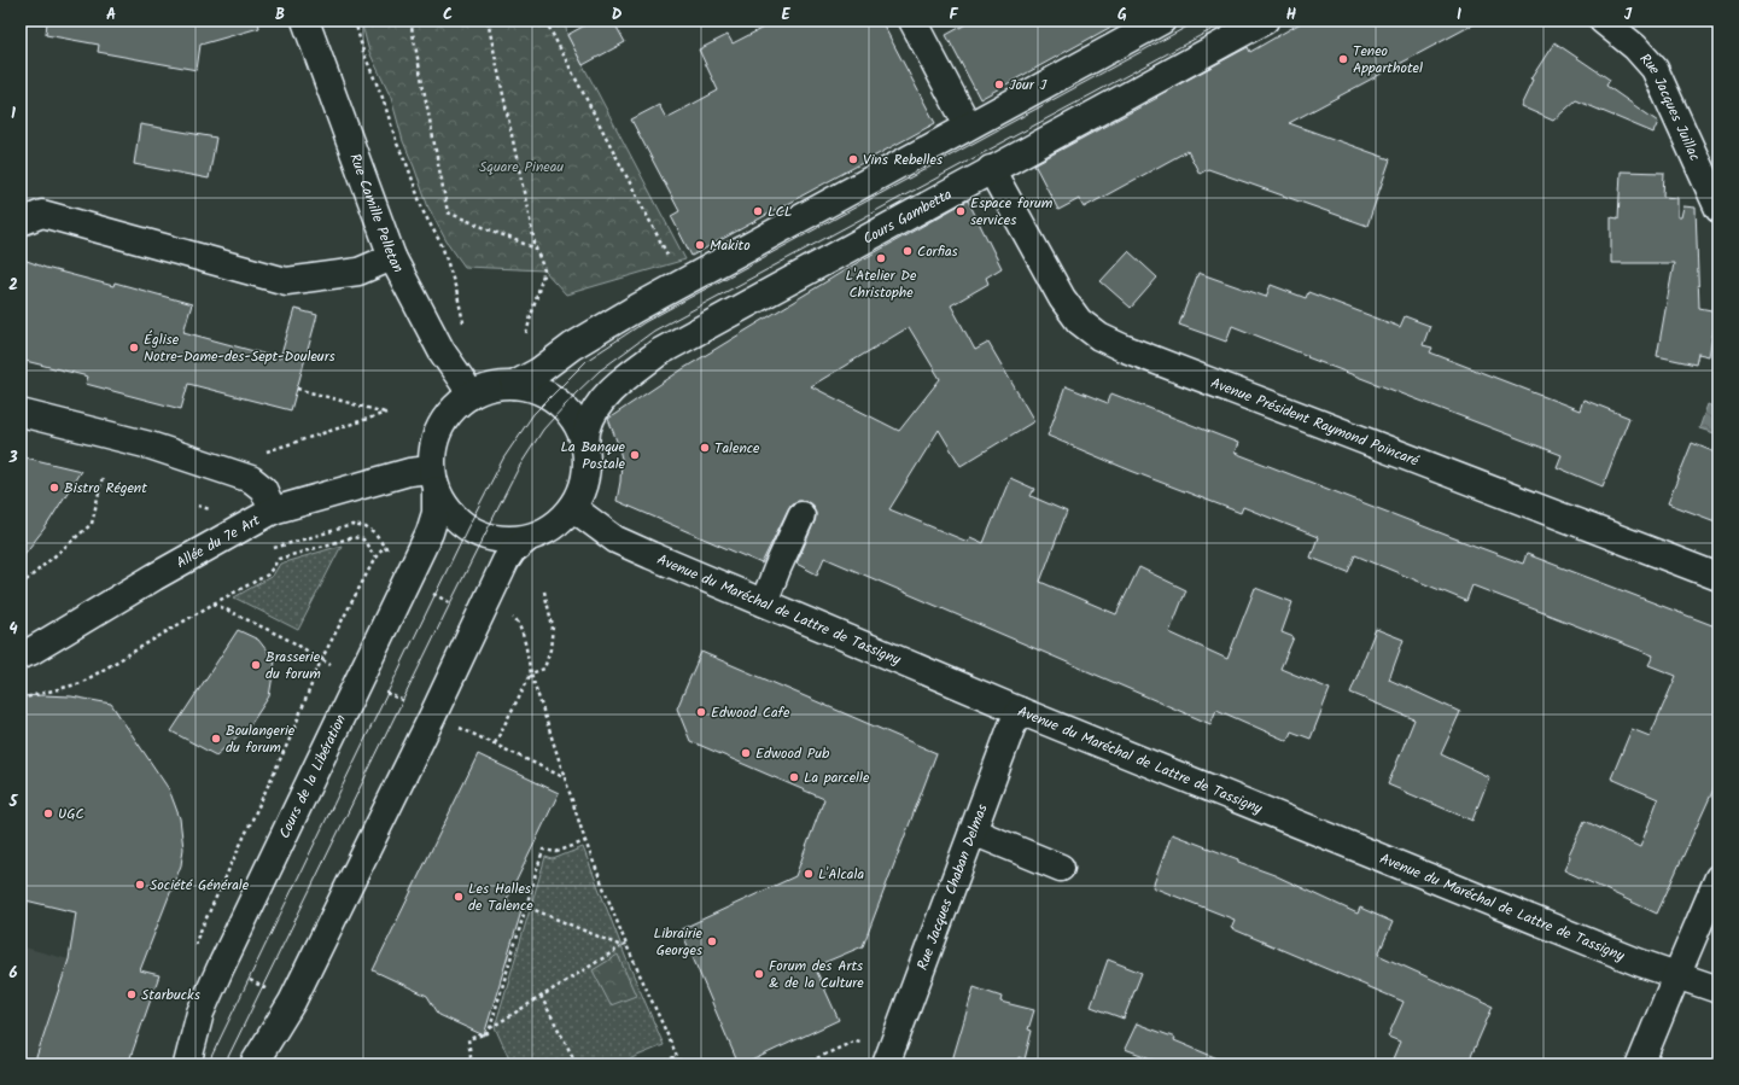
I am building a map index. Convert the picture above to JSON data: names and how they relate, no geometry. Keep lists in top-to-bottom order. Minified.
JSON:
{"streets":{"street":["Rue Jacques Juillac","Rue Camille Pelletan","Cours Gambetta","Avenue Président Raymond Poincaré","Allée du 7e Art","Avenue du Maréchal de Lattre de Tassigny","Cours de la Libération","Rue Jacques Chaban Delmas"]},"crossings":[["Rue Camille Pelletan","Cours Gambetta"],["Rue Camille Pelletan","Allée du 7e Art"],["Rue Camille Pelletan","Avenue du Maréchal de Lattre de Tassigny"],["Rue Camille Pelletan","Cours de la Libération"],["Cours Gambetta","Avenue Président Raymond Poincaré"],["Cours Gambetta","Allée du 7e Art"],["Cours Gambetta","Avenue du Maréchal de Lattre de Tassigny"],["Cours Gambetta","Cours de la Libération"],["Allée du 7e Art","Avenue du Maréchal de Lattre de Tassigny"],["Allée du 7e Art","Cours de la Libération"],["Avenue du Maréchal de Lattre de Tassigny","Cours de la Libération"],["Avenue du Maréchal de Lattre de Tassigny","Rue Jacques Chaban Delmas"]],"parks":["Square Pineau"],"places":["Teneo Apparthotel","Jour J","Vins Rebelles","LCL","Espace forum services","Makito","Corfias","L'Atelier De Christophe","Église Notre-Dame-des-Sept-Douleurs","Talence","La Banque Postale","Bistro Régent","Brasserie du forum","Edwood Cafe","Boulangerie du forum","Edwood Pub","La parcelle","UGC","L'Alcala","Société Générale","Les Halles de Talence","Librairie Georges","Forum des Arts & de la Culture","Starbucks"],"grid":{"columns":["A","B","C","D","E","F","G","H","I","J"],"rows":["1","2","3","4","5","6"]}}
